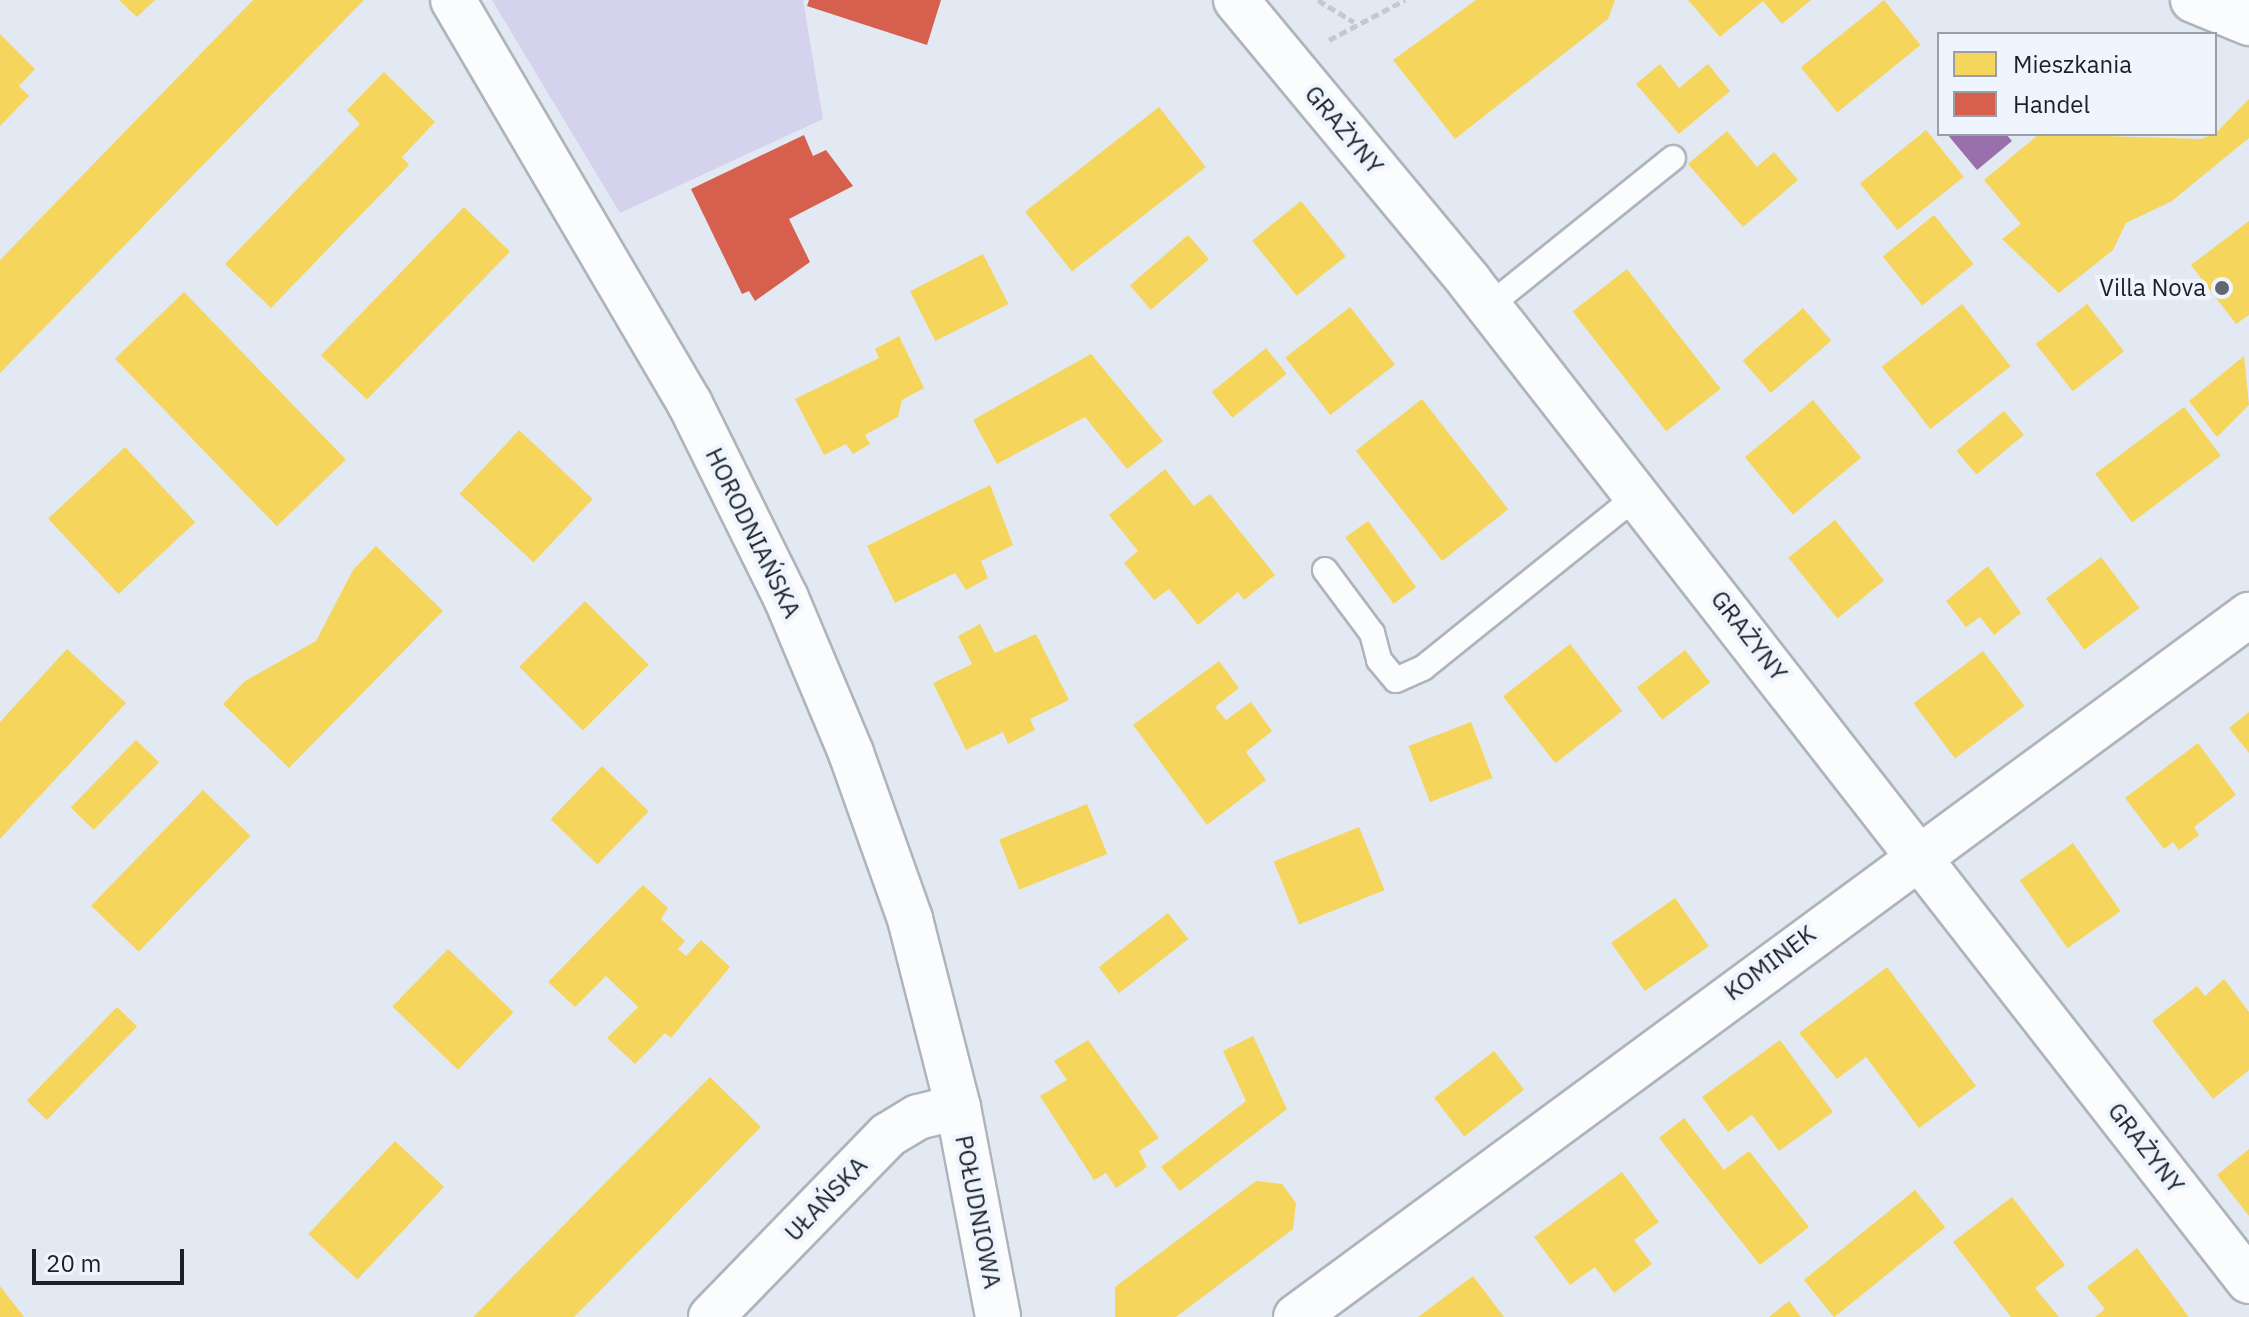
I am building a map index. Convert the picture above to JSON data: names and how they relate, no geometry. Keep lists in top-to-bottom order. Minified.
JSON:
{"streets":{"street":["GRAŻYNY","HORODNIAŃSKA","KOMINEK","UŁAŃSKA","POŁUDNIOWA"]},"crossings":[["GRAŻYNY","KOMINEK"],["HORODNIAŃSKA","UŁAŃSKA"],["HORODNIAŃSKA","POŁUDNIOWA"],["UŁAŃSKA","POŁUDNIOWA"]],"places":["Villa Nova"],"legend":["Mieszkania","Handel"],"scale_bar":"20 m"}
